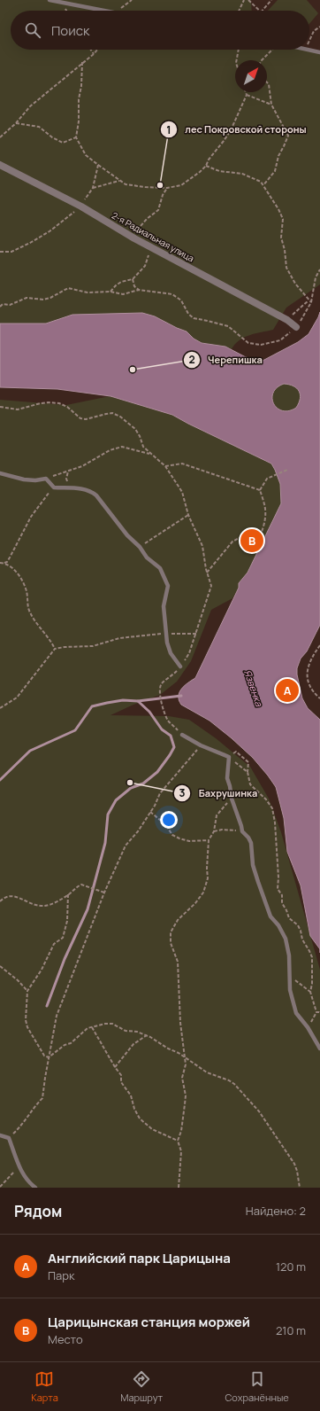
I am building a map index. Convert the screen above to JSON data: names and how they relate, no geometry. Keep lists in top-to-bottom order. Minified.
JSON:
{"streets":{"street":["2-я Радиальная улица"]},"water":["Язвенка"],"places":["лес Покровской стороны","Черепишка","Бахрушинка"],"north":"top right","page":{"search":"Поиск","pins":["B","A"],"heading":["Рядом","Найдено: 2"],"list":[{"mark":"A","name":"Английский парк Царицына","note":"Парк","value":"120 m"},{"mark":"B","name":"Царицынская станция моржей","note":"Место","value":"210 m"}],"nav":["Карта","Маршрут","Сохранённые"]}}
